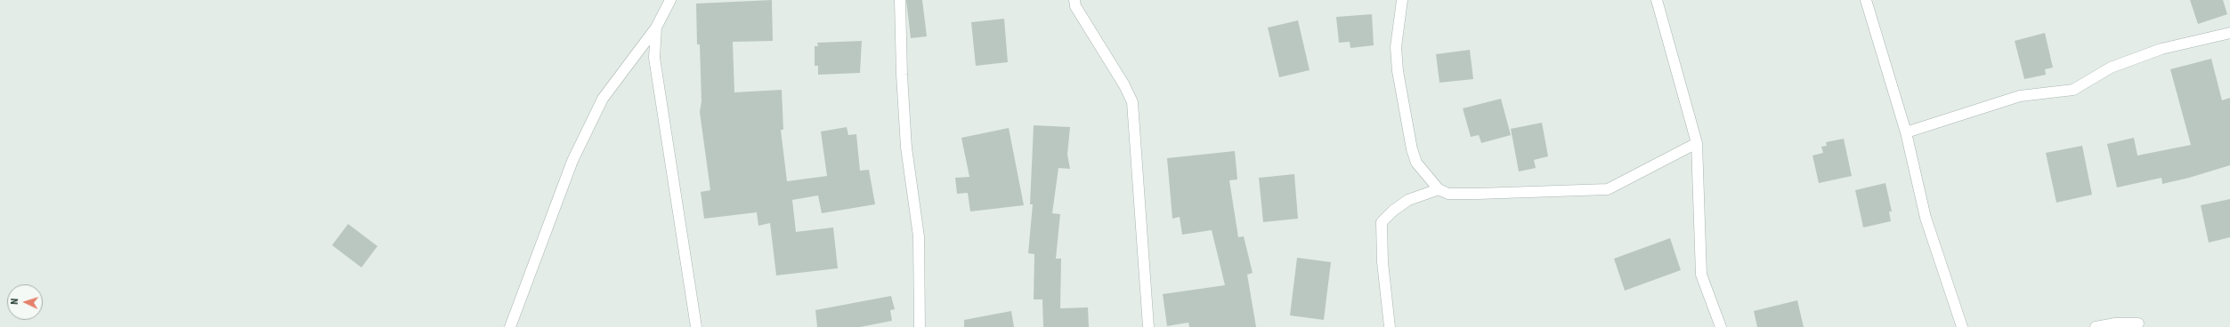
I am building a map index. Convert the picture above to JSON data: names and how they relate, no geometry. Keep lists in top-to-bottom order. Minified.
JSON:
{"north":"left"}
